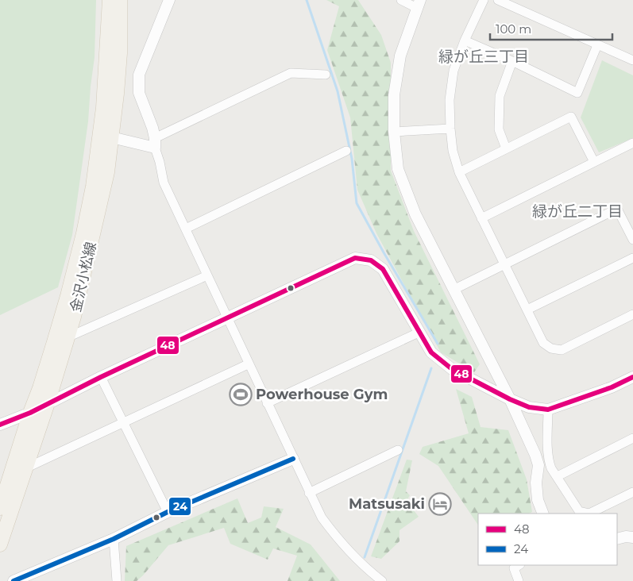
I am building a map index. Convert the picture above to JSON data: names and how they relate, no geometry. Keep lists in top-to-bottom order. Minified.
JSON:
{"streets":{"main road":["金沢小松線"]},"districts":["緑が丘三丁目","緑が丘二丁目"],"places":{"sports":["Powerhouse Gym"],"hotel":["Matsusaki"]},"lines":["transit line 48","transit line 24"],"legend":["48","24"],"scale_bar":"100 m"}
